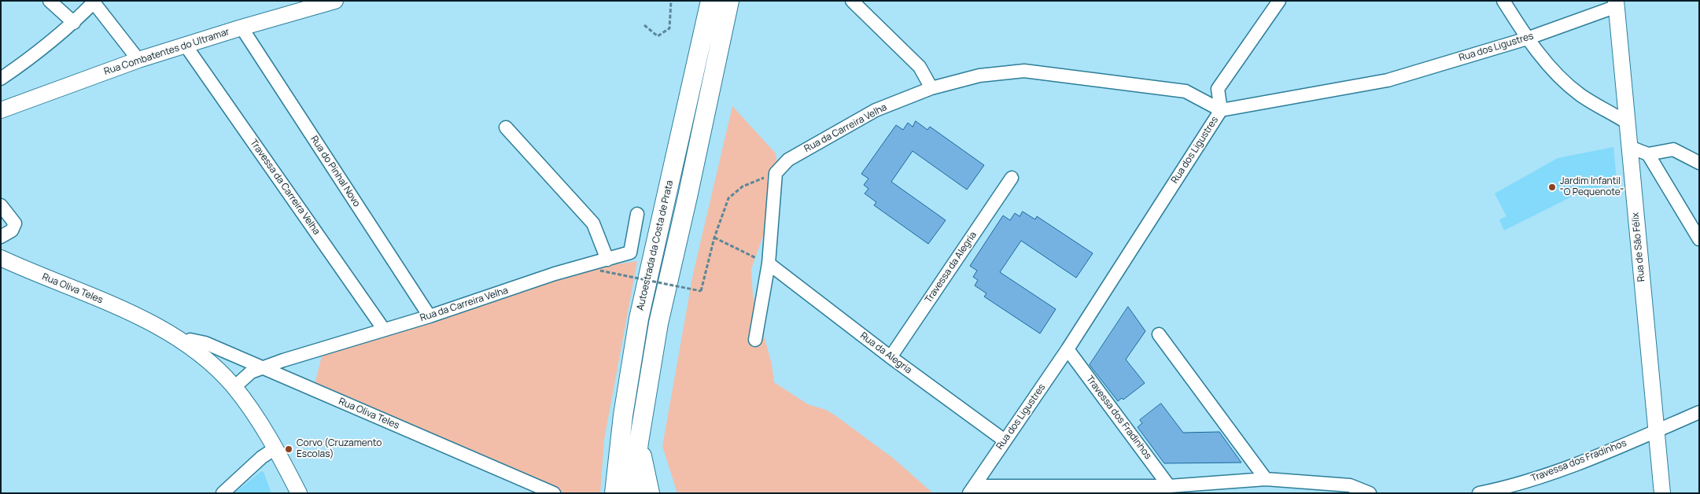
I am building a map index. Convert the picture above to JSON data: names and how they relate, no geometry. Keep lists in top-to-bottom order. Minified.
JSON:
{"streets":{"highway":["Autoestrada da Costa de Prata"],"main road":["Rua Combatentes do Ultramar","Rua de São Félix","Rua Oliva Teles"],"street":["Rua dos Ligustres","Rua da Carreira Velha","Rua do Pinhal Novo","Travessa da Carreira Velha","Travessa da Alegria","Rua da Alegria","Travessa dos Fradinhos"]},"crossings":[["Rua dos Ligustres","Rua da Carreira Velha"],["Rua dos Ligustres","Rua de São Félix"],["Rua dos Ligustres","Rua da Alegria"],["Rua dos Ligustres","Travessa dos Fradinhos"],["Rua Combatentes do Ultramar","Rua do Pinhal Novo"],["Rua Combatentes do Ultramar","Travessa da Carreira Velha"],["Rua da Carreira Velha","Rua do Pinhal Novo"],["Rua da Carreira Velha","Travessa da Carreira Velha"],["Rua da Carreira Velha","Rua Oliva Teles"],["Rua de São Félix","Travessa dos Fradinhos"],["Travessa da Alegria","Rua da Alegria"]],"places":["Jardim Infantil \"O Pequenote\"","Corvo (Cruzamento Escolas)"]}
